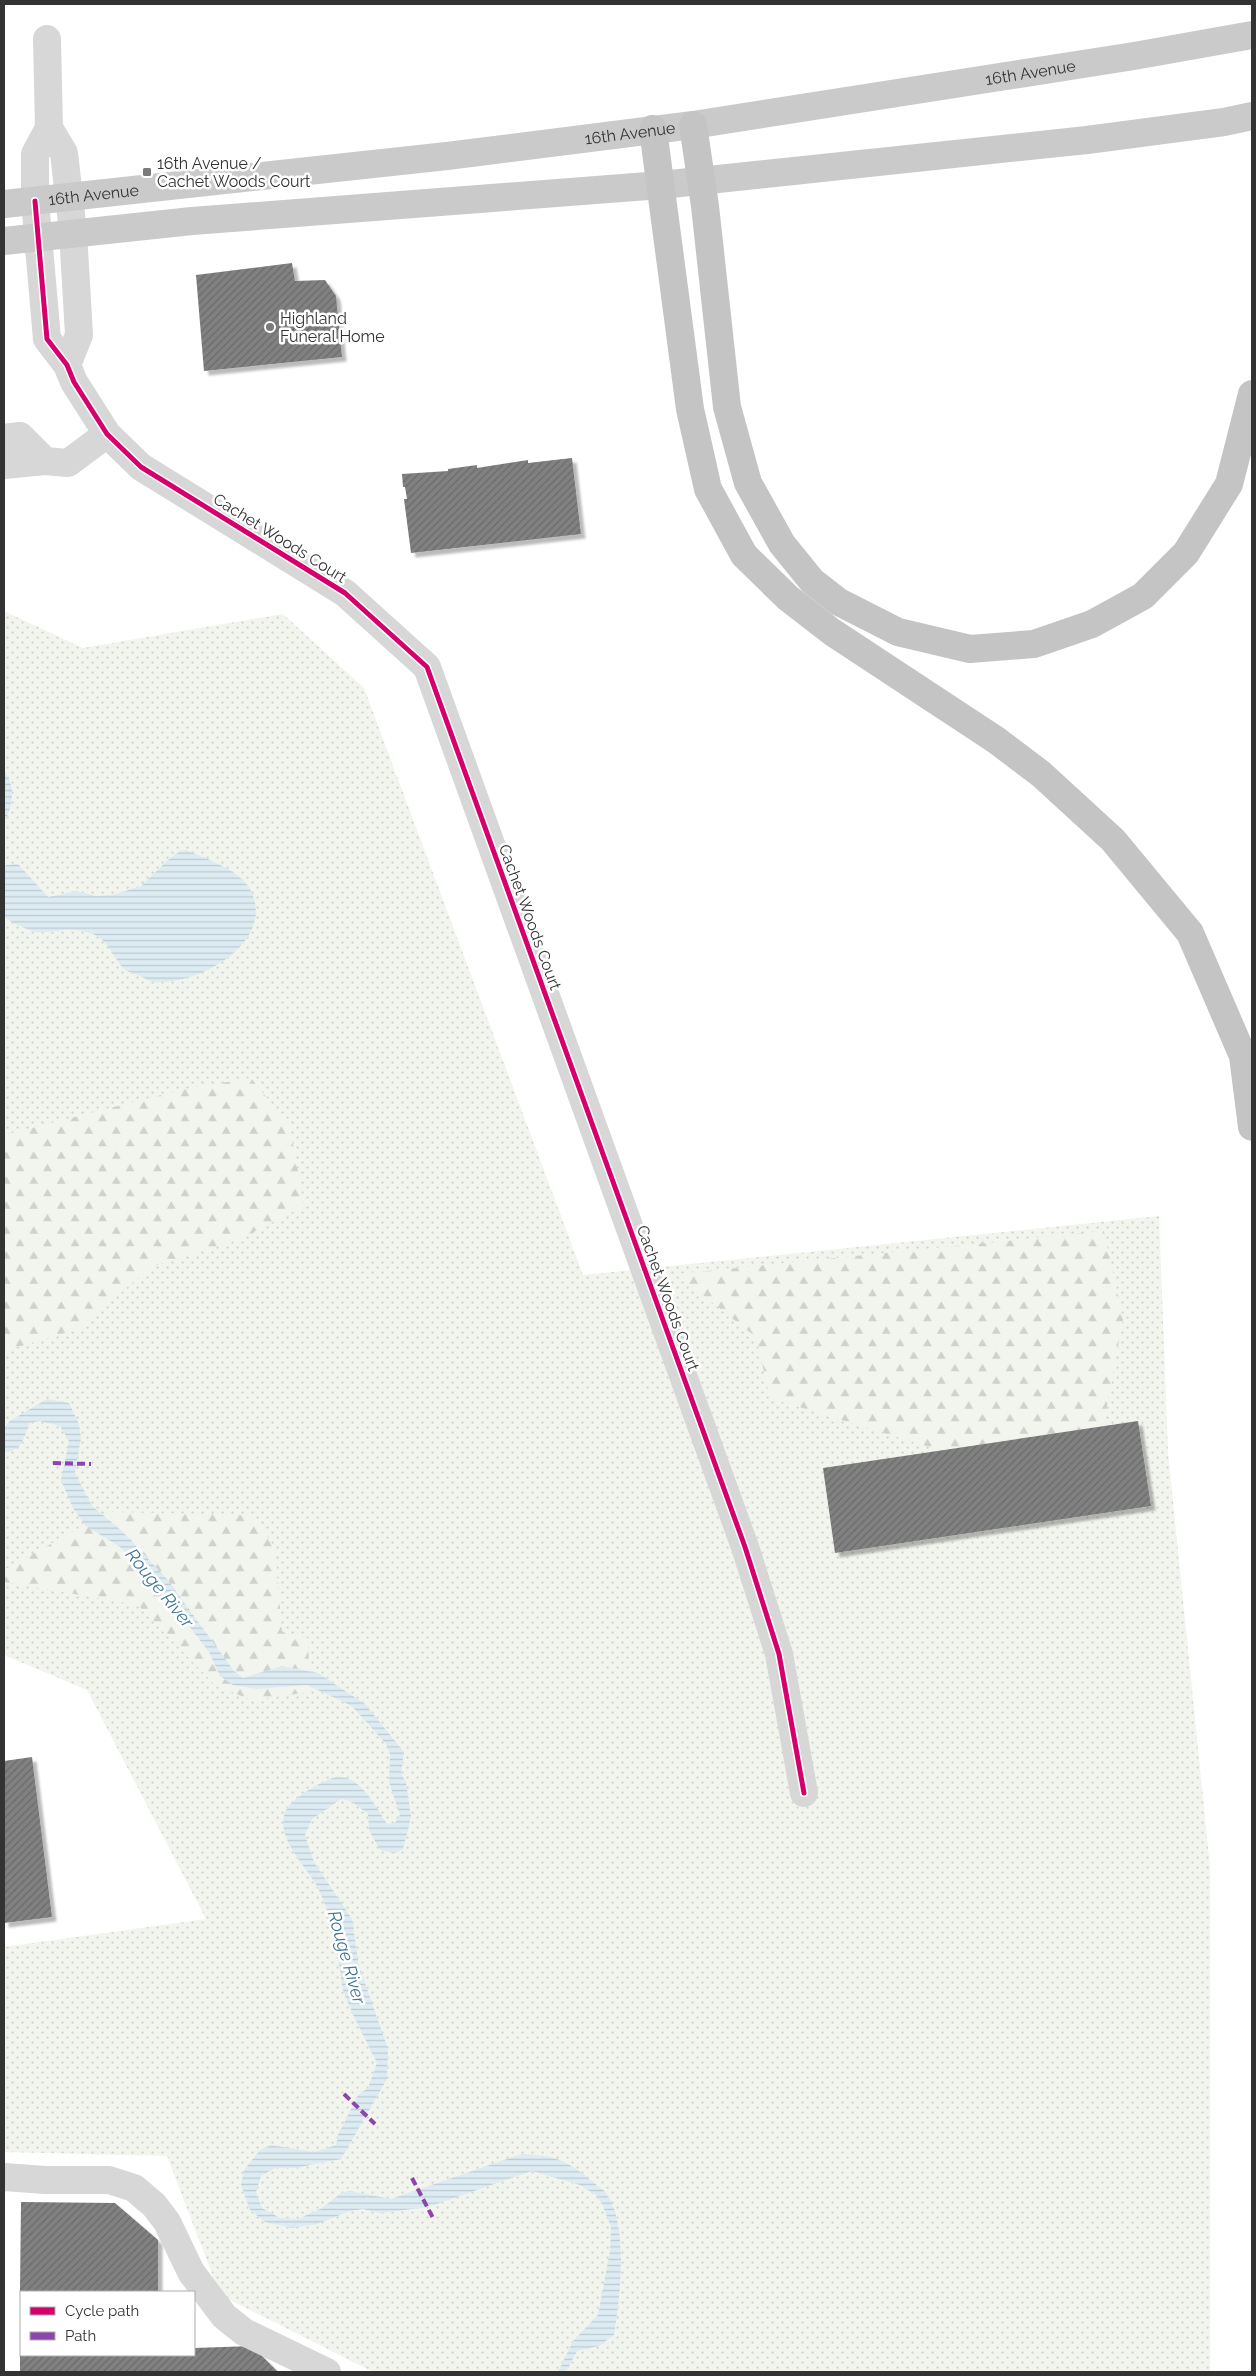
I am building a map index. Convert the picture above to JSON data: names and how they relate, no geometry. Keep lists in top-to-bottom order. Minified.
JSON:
{"streets":{"main road":["16th Avenue"],"street":["Cachet Woods Court"]},"crossings":[["16th Avenue","Cachet Woods Court"]],"water":["Rouge River"],"places":{"transit":["16th Avenue / Cachet Woods Court"],"other":["Highland Funeral Home"]},"legend":["Cycle path","Path"]}
